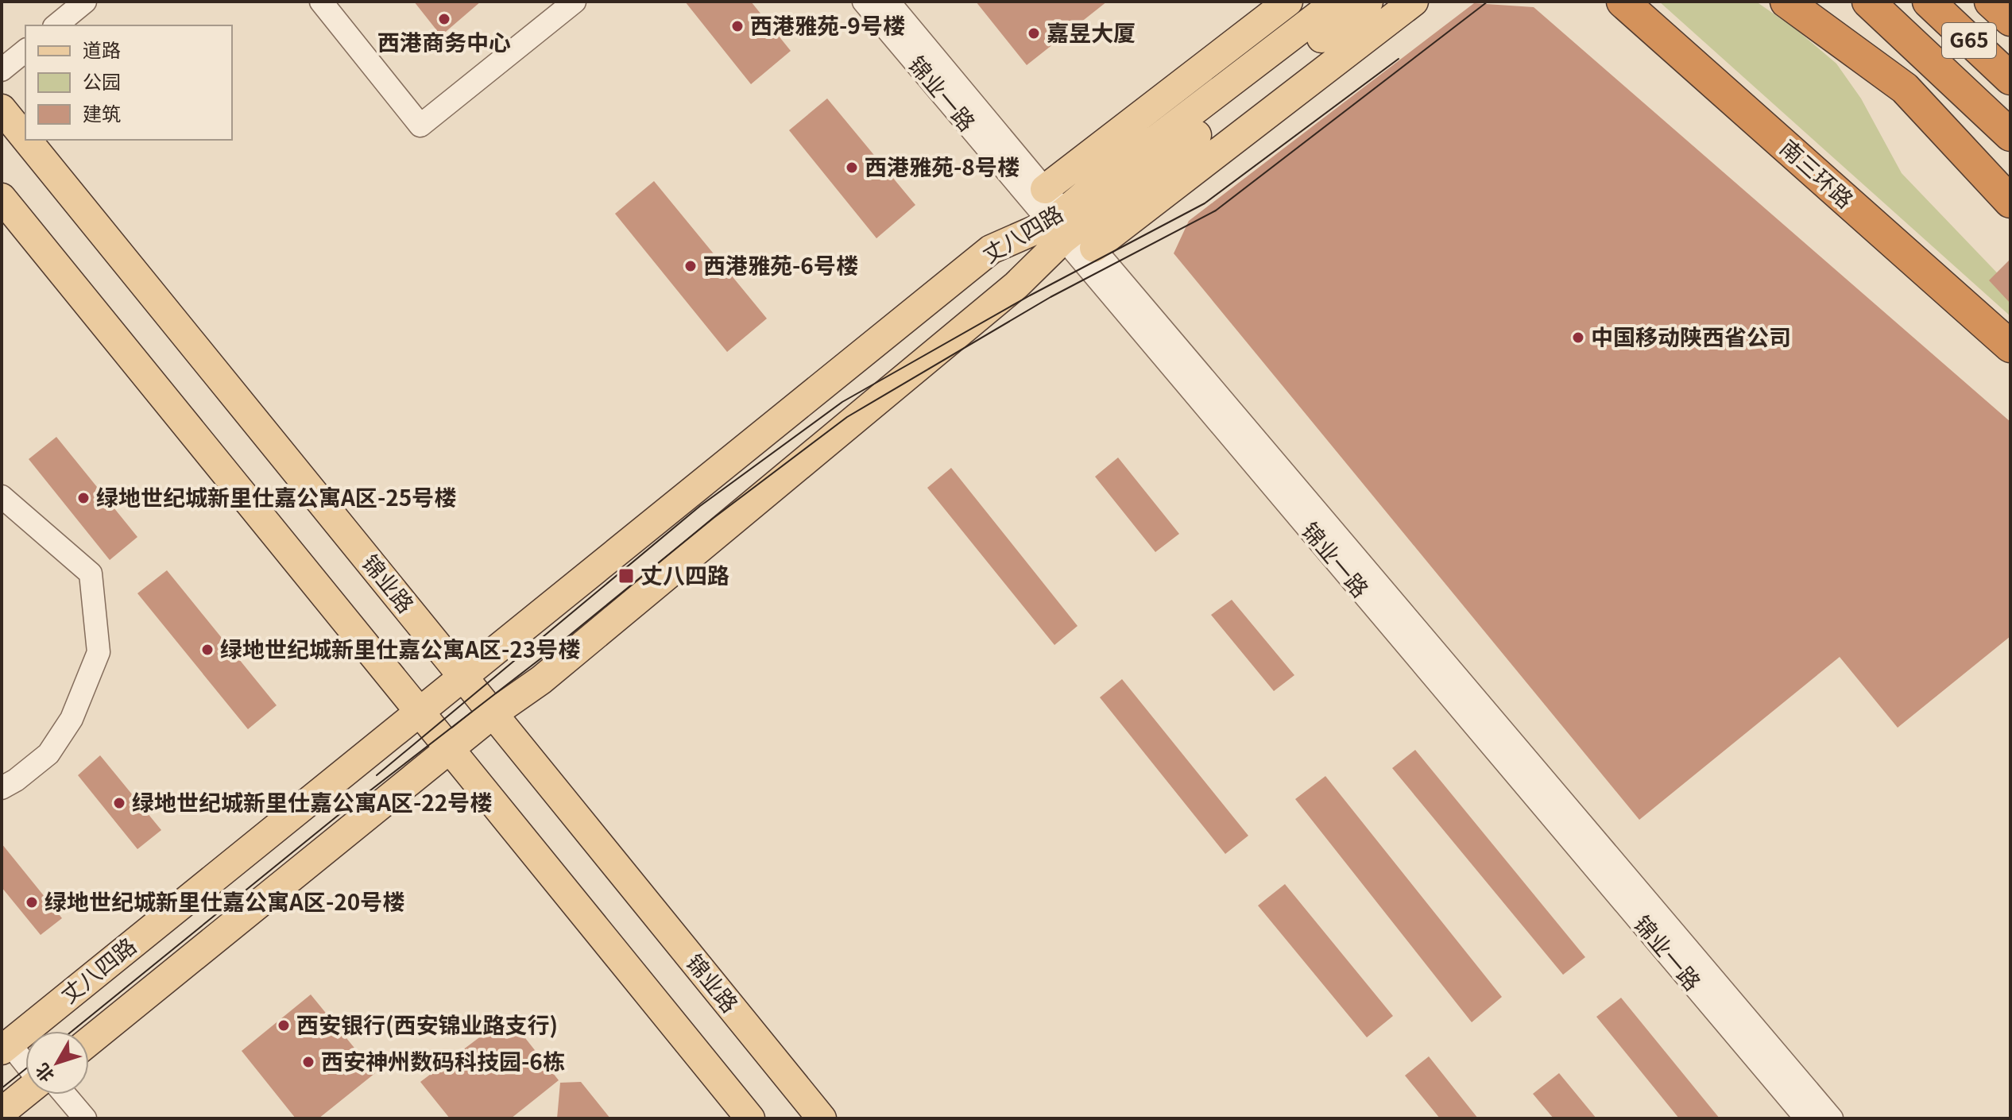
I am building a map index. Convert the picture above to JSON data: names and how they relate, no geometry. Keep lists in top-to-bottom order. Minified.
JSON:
{"streets":{"highway":["G65","南三环路"],"main road":["丈八四路","锦业路"],"street":["锦业一路"]},"crossings":[["锦业一路","丈八四路"],["丈八四路","锦业路"]],"places":{"other":["西港商务中心","西港雅苑-9号楼","嘉昱大厦","西港雅苑-8号楼","西港雅苑-6号楼","中国移动陕西省公司","绿地世纪城新里仕嘉公寓A区-25号楼","绿地世纪城新里仕嘉公寓A区-23号楼","绿地世纪城新里仕嘉公寓A区-22号楼","绿地世纪城新里仕嘉公寓A区-20号楼","西安银行(西安锦业路支行)","西安神州数码科技园-6栋"],"transit":["丈八四路"]},"legend":["道路","公园","建筑"],"north":"bottom left"}
